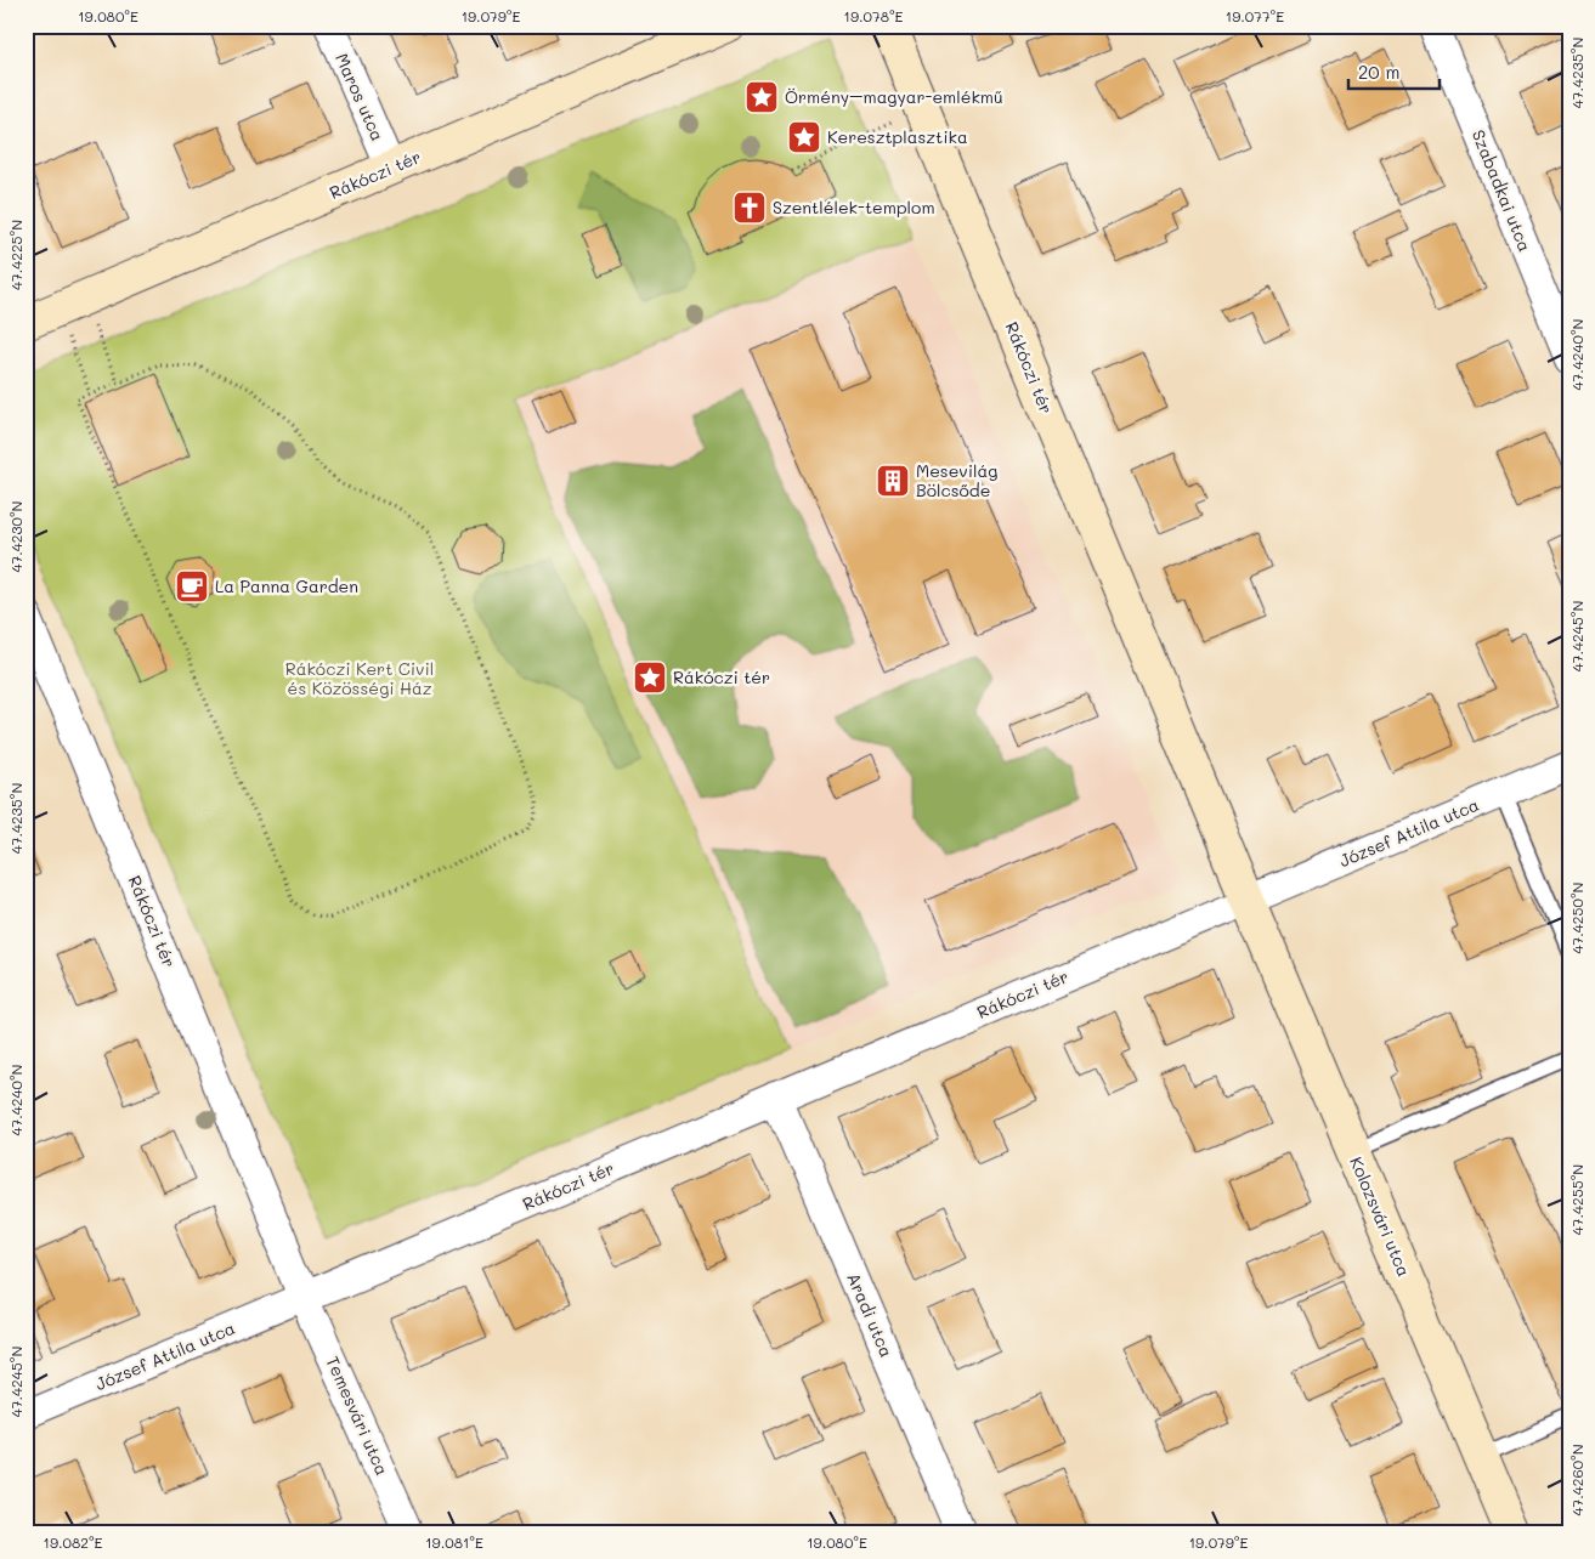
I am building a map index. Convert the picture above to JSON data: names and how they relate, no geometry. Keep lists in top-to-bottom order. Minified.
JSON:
{"streets":{"street":["Maros utca","Rákóczi tér","Szabadkai utca","József Attila utca","Kolozsvári utca","Aradi utca","Temesvári utca"]},"crossings":[["Maros utca","Rákóczi tér"],["Rákóczi tér","József Attila utca"],["Rákóczi tér","Kolozsvári utca"],["Rákóczi tér","Aradi utca"],["Rákóczi tér","Temesvári utca"],["József Attila utca","Kolozsvári utca"],["József Attila utca","Temesvári utca"]],"parks":["Rákóczi Kert Civil és Közösségi Ház"],"places":{"place":["Örmény–magyar-emlékmű","Keresztplasztika","Rákóczi tér"],"church":["Szentlélek-templom"],"building":["Mesevilág Bölcsőde"],"cafe":["La Panna Garden"]},"scale_bar":"20 m","coordinates":["19.080°E","19.079°E","19.078°E","19.077°E","47.4235°N","47.4225°N","47.4240°N","47.4230°N","47.4245°N","47.4250°N","47.4255°N","47.4260°N","19.082°E","19.081°E"]}
